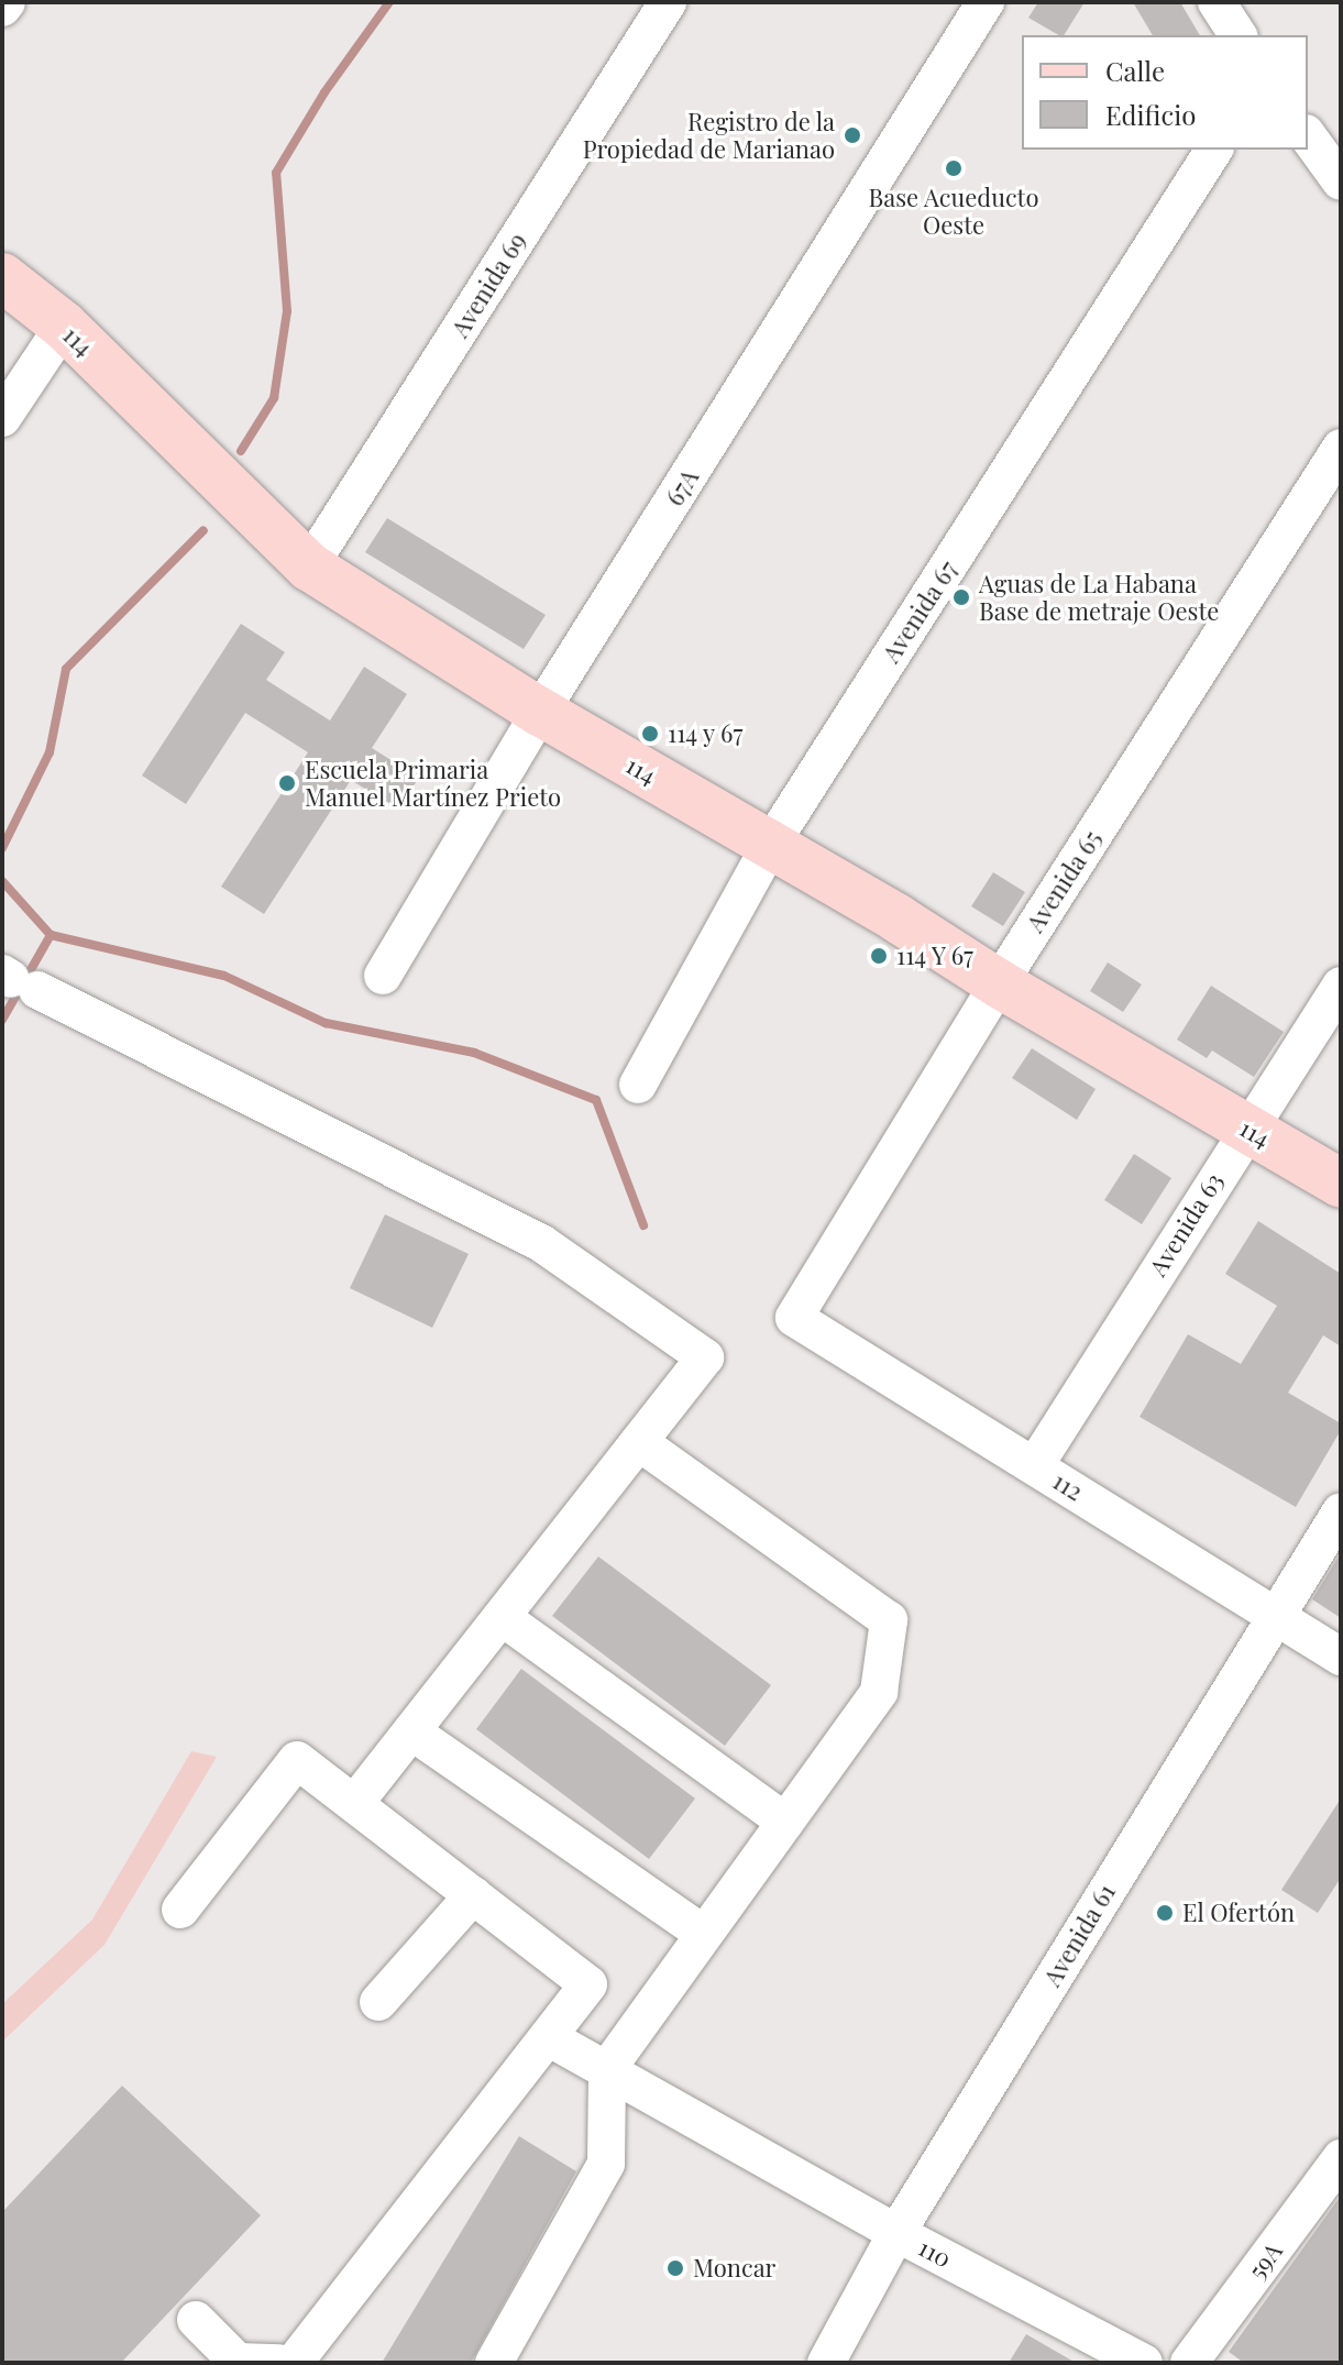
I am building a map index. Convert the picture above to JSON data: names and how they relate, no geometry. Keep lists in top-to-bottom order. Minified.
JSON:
{"streets":{"main road":["114"],"street":["Avenida 69","67A","Avenida 67","Avenida 65","Avenida 63","112","Avenida 61","110","59A"]},"crossings":[["Avenida 69","114"],["114","67A"],["114","Avenida 67"],["114","Avenida 65"],["114","Avenida 63"],["Avenida 65","112"],["Avenida 63","112"],["112","Avenida 61"],["Avenida 61","110"]],"places":["Registro de la Propiedad de Marianao","Base Acueducto Oeste","Aguas de La Habana Base de metraje Oeste","114 y 67","Escuela Primaria Manuel Martínez Prieto","114 Y 67","El Ofertón","Moncar"],"legend":["Calle","Edificio"]}
